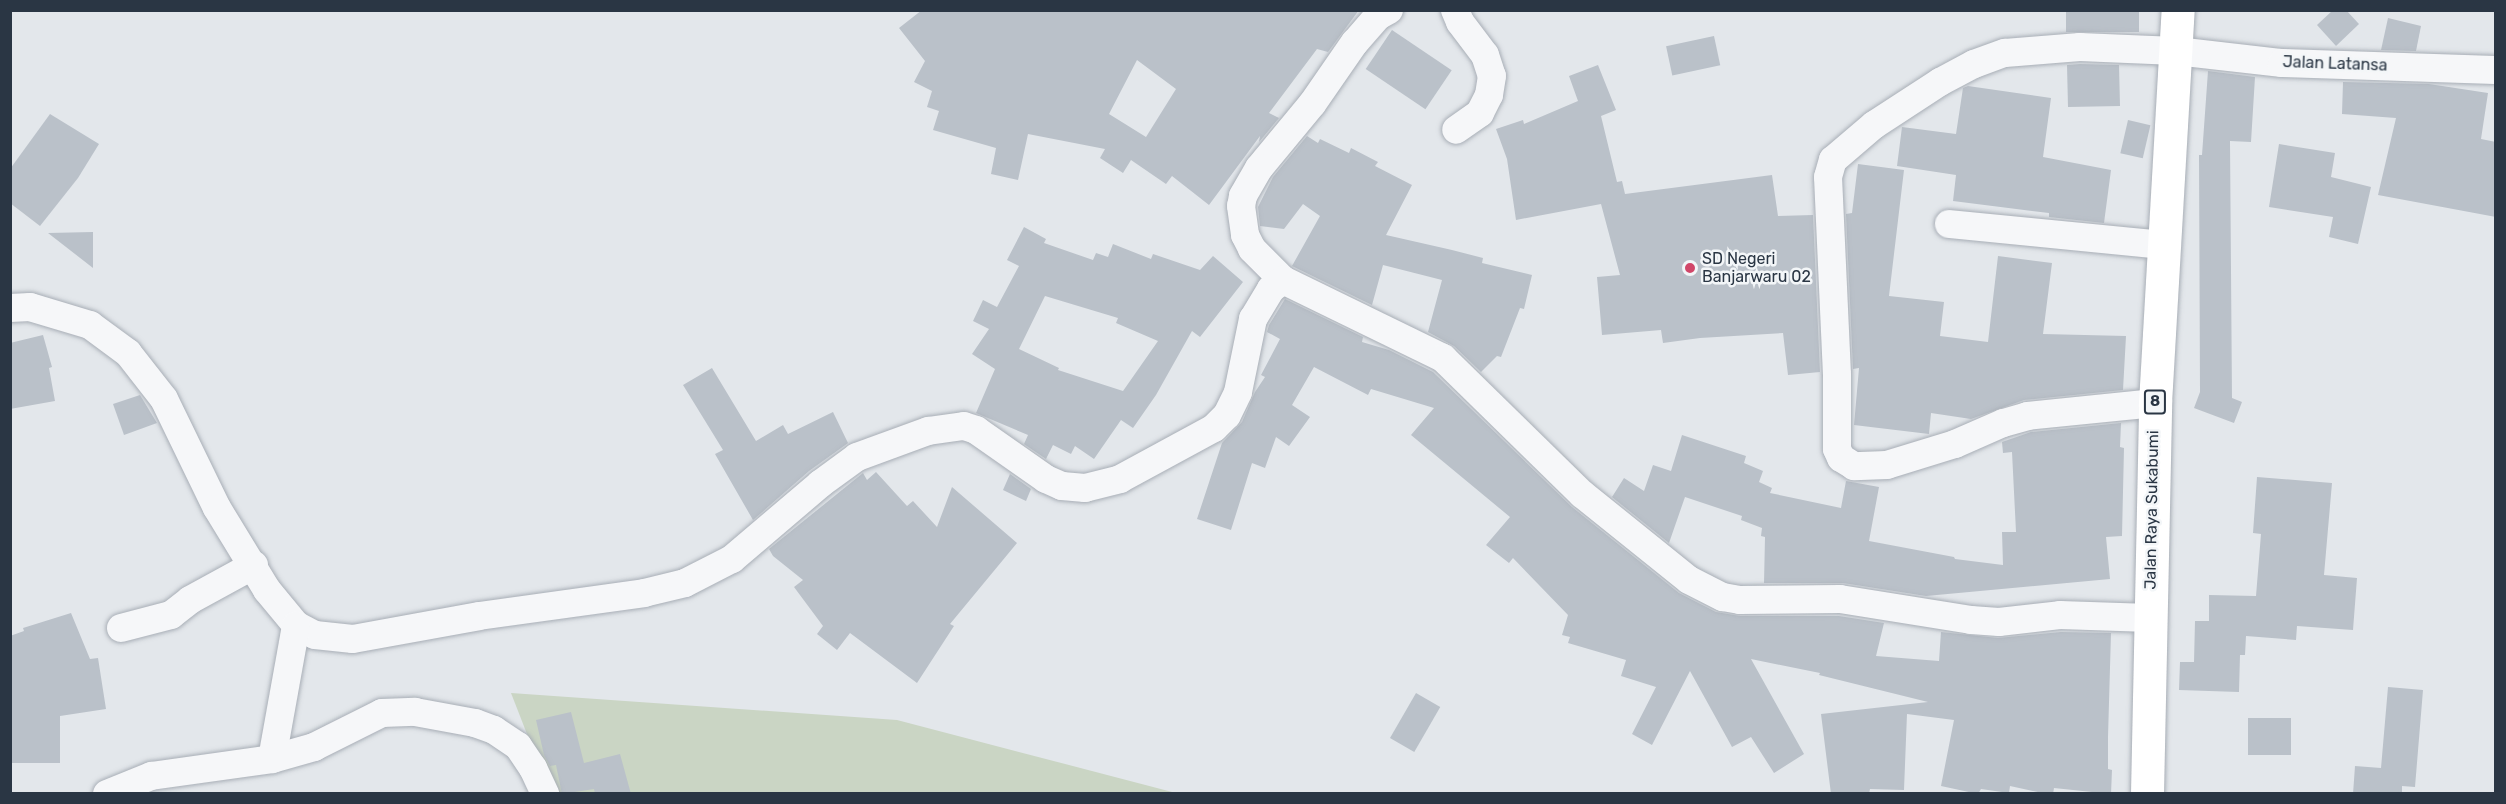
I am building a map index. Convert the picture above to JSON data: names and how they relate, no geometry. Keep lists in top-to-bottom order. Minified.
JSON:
{"streets":{"highway":["8","Jalan Raya Sukabumi"],"street":["Jalan Latansa"]},"crossings":[["Jalan Latansa","Jalan Raya Sukabumi"]],"places":["SD Negeri Banjarwaru 02"]}
